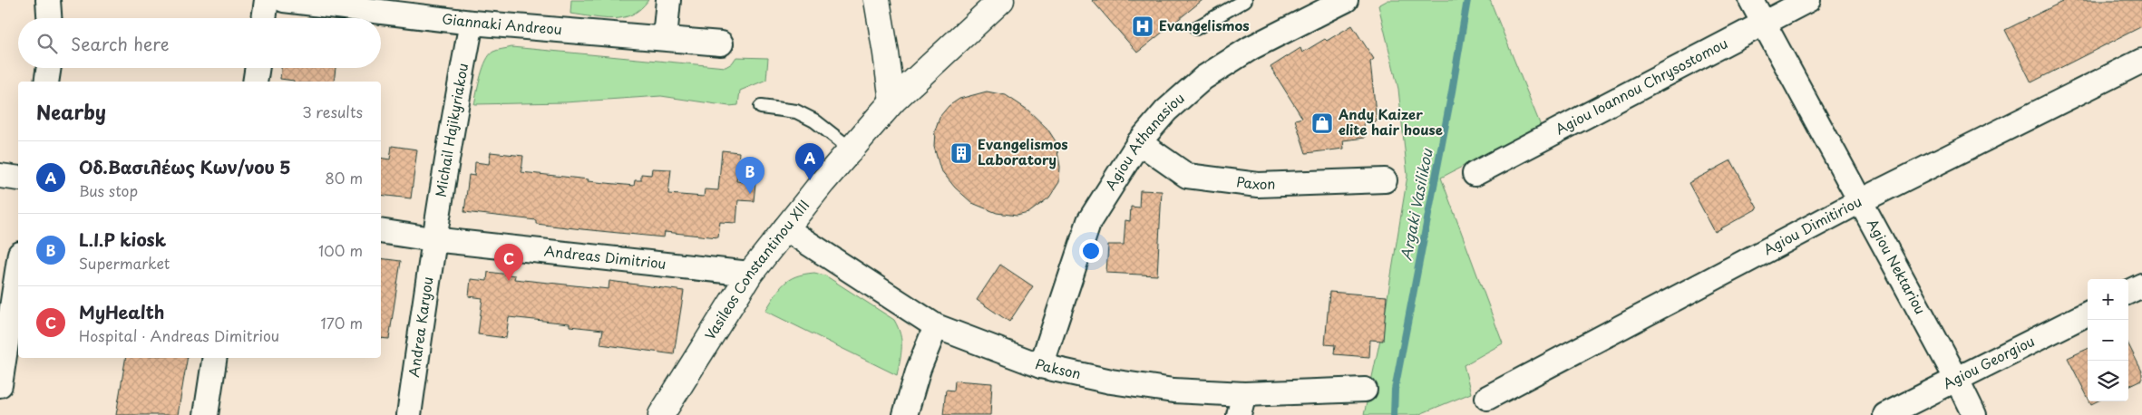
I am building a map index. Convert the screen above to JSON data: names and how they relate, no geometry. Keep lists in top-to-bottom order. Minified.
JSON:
{"streets":{"street":["Giannaki Andreou","Agiou Ioannou Chrysostomou","Michail Hajikyriakou","Agiou Athanasiou","Paxon","Agiou Dimitiriou","Andreas Dimitriou","Agiou Nektariou","Vasileos Constantinou XIII","Andrea Karyou","Agiou Georgiou","Pakson"]},"crossings":[["Giannaki Andreou","Michail Hajikyriakou"],["Agiou Ioannou Chrysostomou","Agiou Nektariou"],["Michail Hajikyriakou","Andreas Dimitriou"],["Michail Hajikyriakou","Andrea Karyou"],["Agiou Athanasiou","Paxon"],["Agiou Athanasiou","Pakson"],["Agiou Dimitiriou","Agiou Nektariou"],["Andreas Dimitriou","Vasileos Constantinou XIII"],["Andreas Dimitriou","Andrea Karyou"],["Agiou Nektariou","Agiou Georgiou"],["Vasileos Constantinou XIII","Pakson"]],"water":["Argaki Vasilikou"],"places":{"hospital":["Evangelismos"],"shop":["Andy Kaizer elite hair house"],"building":["Evangelismos Laboratory"]},"page":{"search":"Search here","heading":["Nearby","3 results"],"list":[{"mark":"A","name":"Οδ.Βασιλέως Κων/νου 5","note":"Bus stop","value":"80 m"},{"mark":"B","name":"L.I.P kiosk","note":"Supermarket","value":"100 m"},{"mark":"C","name":"MyHealth","note":"Hospital · Andreas Dimitriou","value":"170 m"}],"pins":["A","B","C"],"map_buttons":["+","−"]}}
